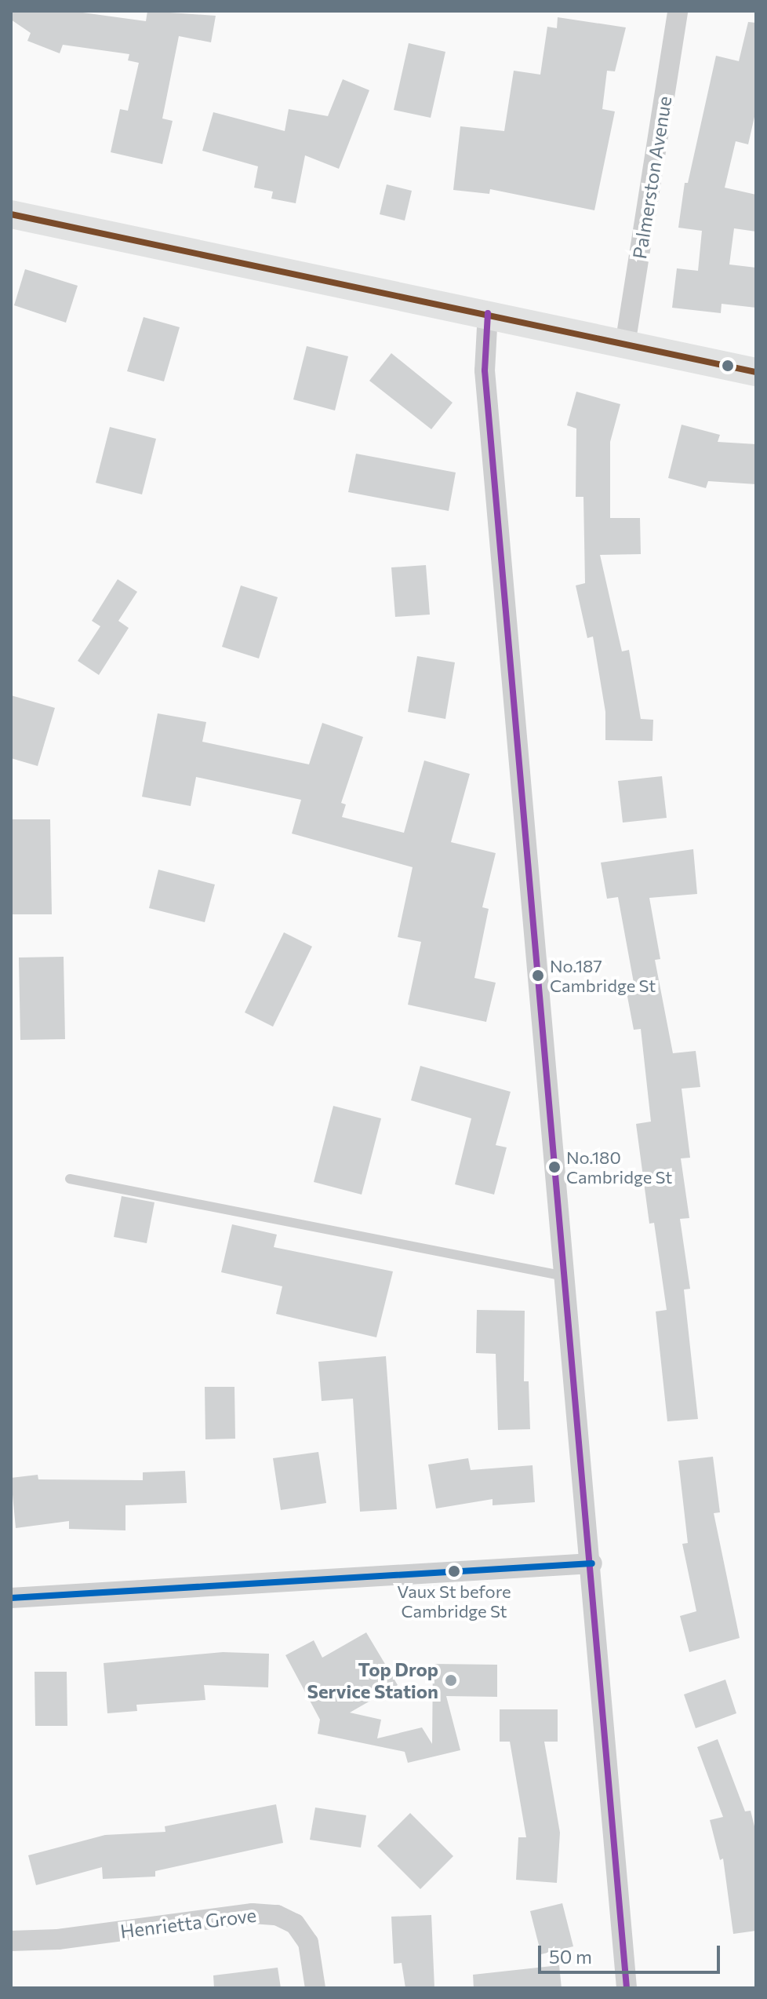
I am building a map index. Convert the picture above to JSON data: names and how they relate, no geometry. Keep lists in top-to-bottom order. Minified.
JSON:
{"streets":{"street":["Palmerston Avenue","Henrietta Grove"]},"places":["No.187 Cambridge St","No.180 Cambridge St","Vaux St before Cambridge St","Top Drop Service Station"],"scale_bar":"50 m"}
